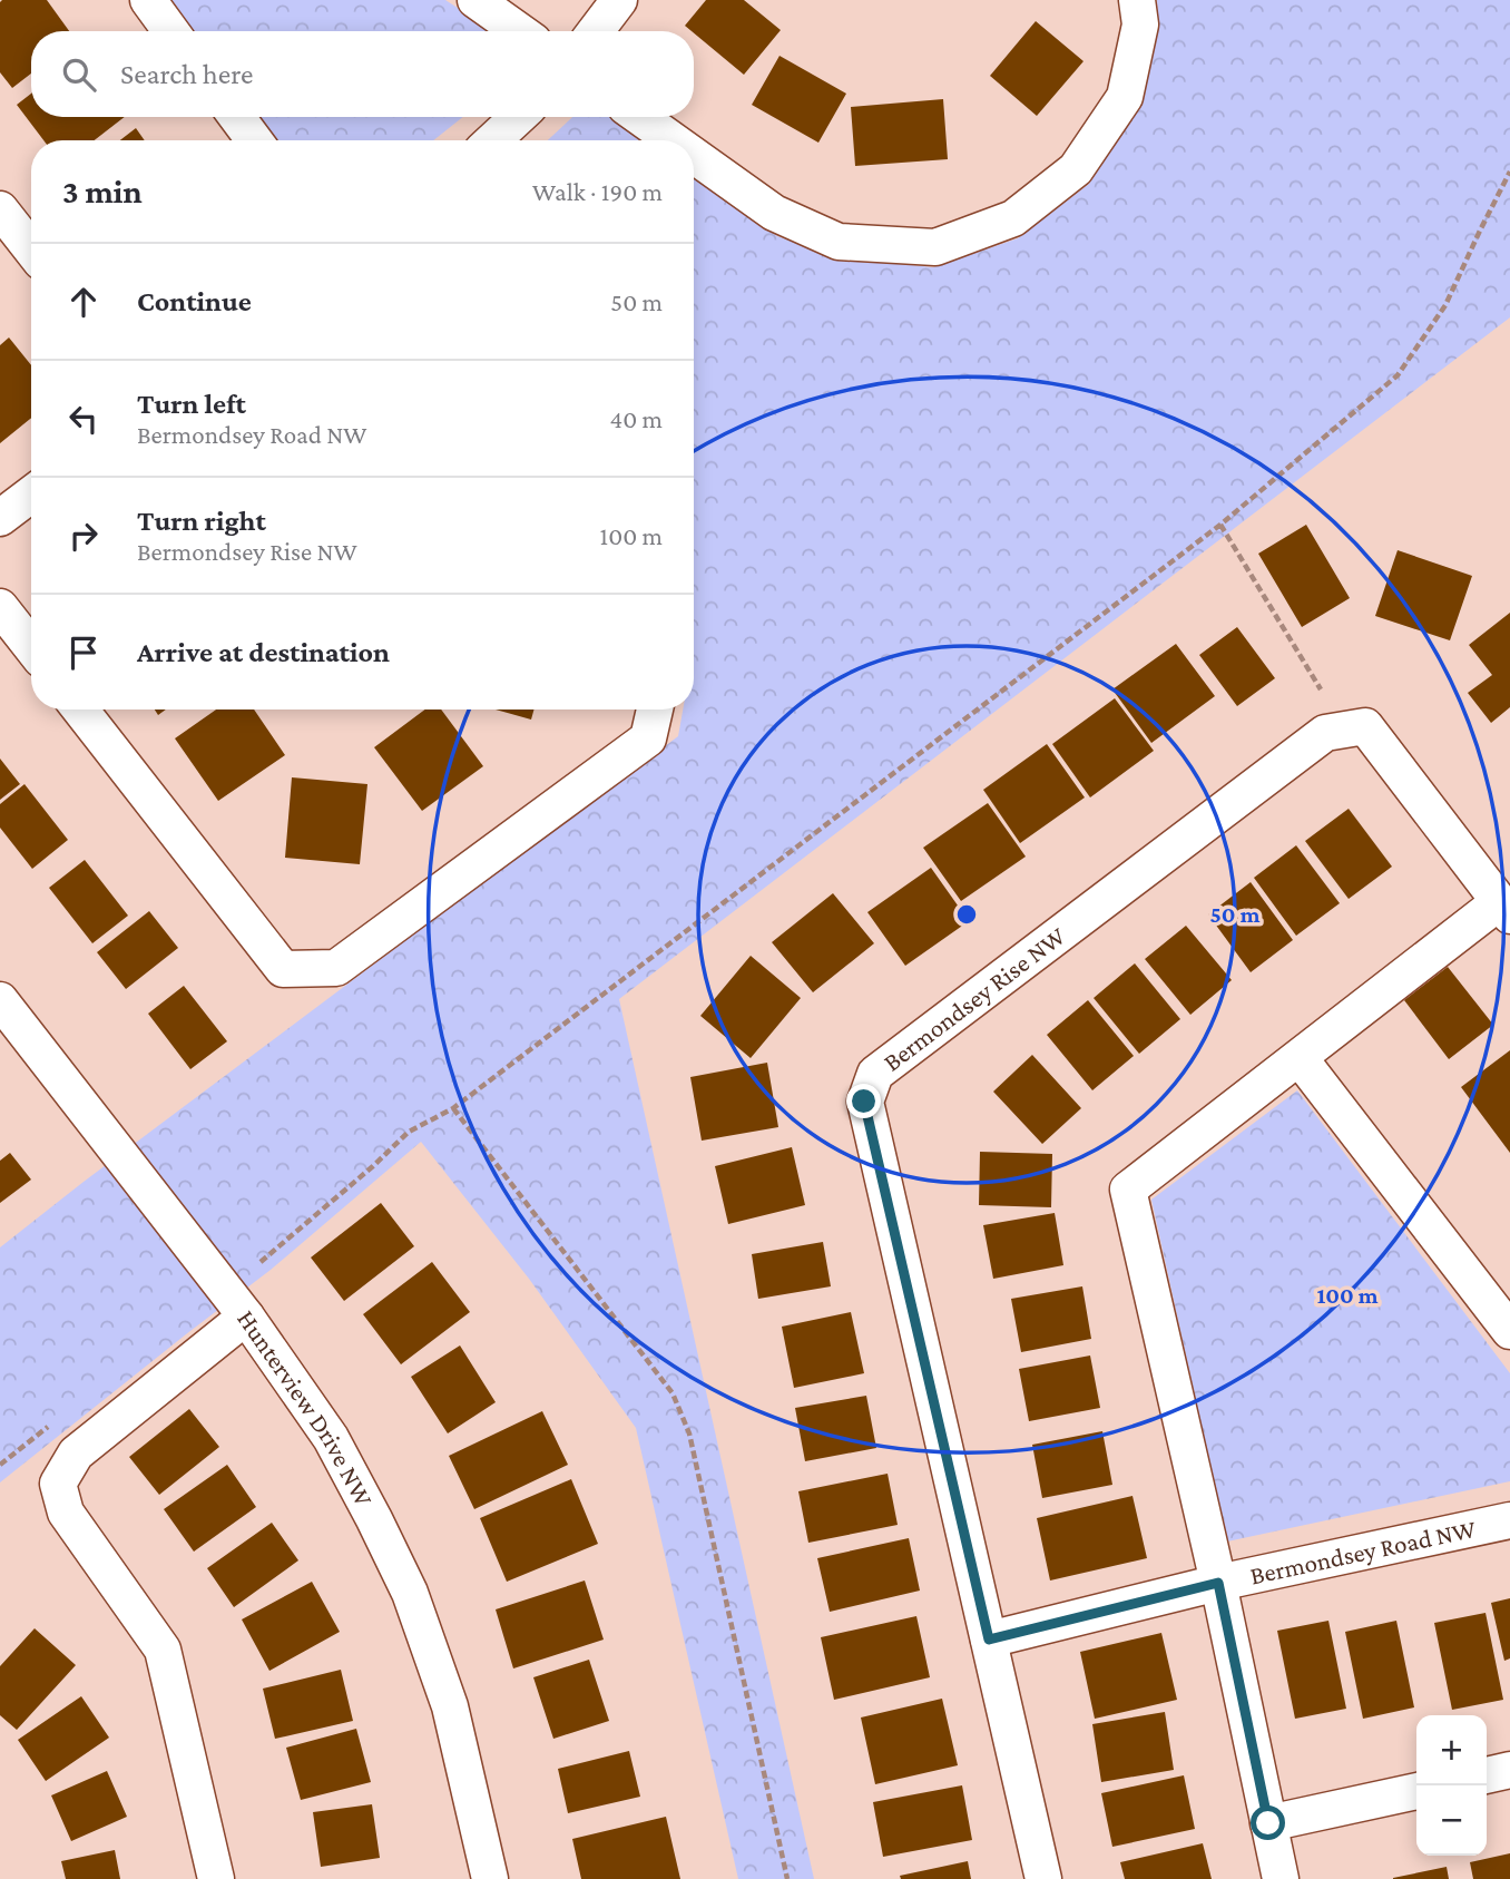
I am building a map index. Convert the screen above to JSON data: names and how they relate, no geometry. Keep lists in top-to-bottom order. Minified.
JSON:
{"streets":{"street":["Bermondsey Rise NW","Hunterview Drive NW","Bermondsey Road NW"]},"crossings":[["Bermondsey Rise NW","Bermondsey Road NW"]],"page":{"search":"Search here","heading":["3 min","Walk · 190 m"],"list":[["Continue","50 m"],["Turn left","Bermondsey Road NW","40 m"],["Turn right","Bermondsey Rise NW","100 m"],"Arrive at destination"],"map_buttons":["+","−"]},"rings":["50 m","100 m"]}
